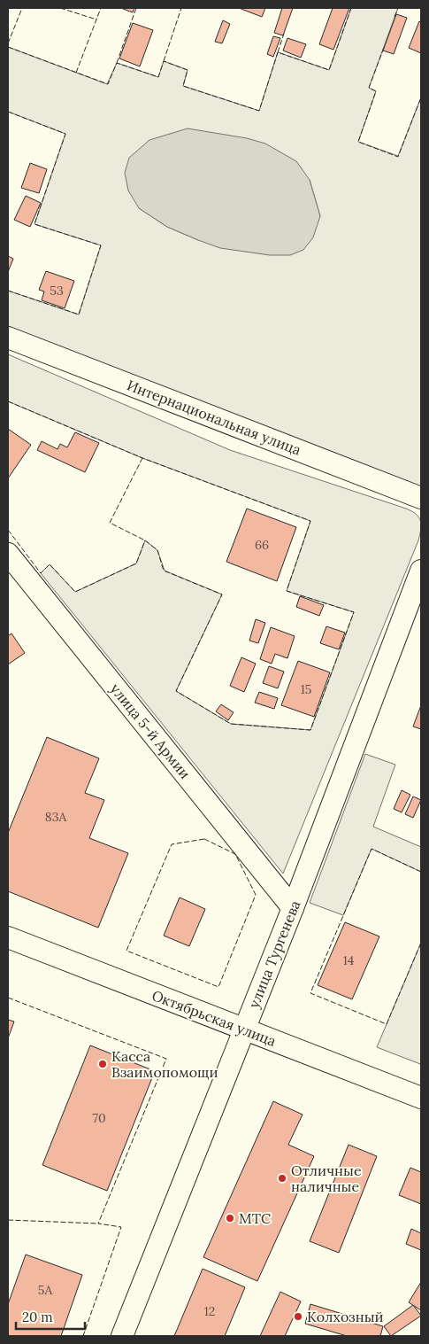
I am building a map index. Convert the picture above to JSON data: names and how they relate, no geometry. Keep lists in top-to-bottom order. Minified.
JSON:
{"streets":{"street":["Интернациональная улица","улица 5-й Армии","улица Тургенева","Октябрьская улица"]},"crossings":[["улица 5-й Армии","улица Тургенева"],["улица Тургенева","Октябрьская улица"]],"places":["Касса Взаимопомощи","Отличные наличные","МТС","Колхозный"],"house_numbers":["53","66","15","83А","14","70","5А","12"],"scale_bar":"20 m"}
